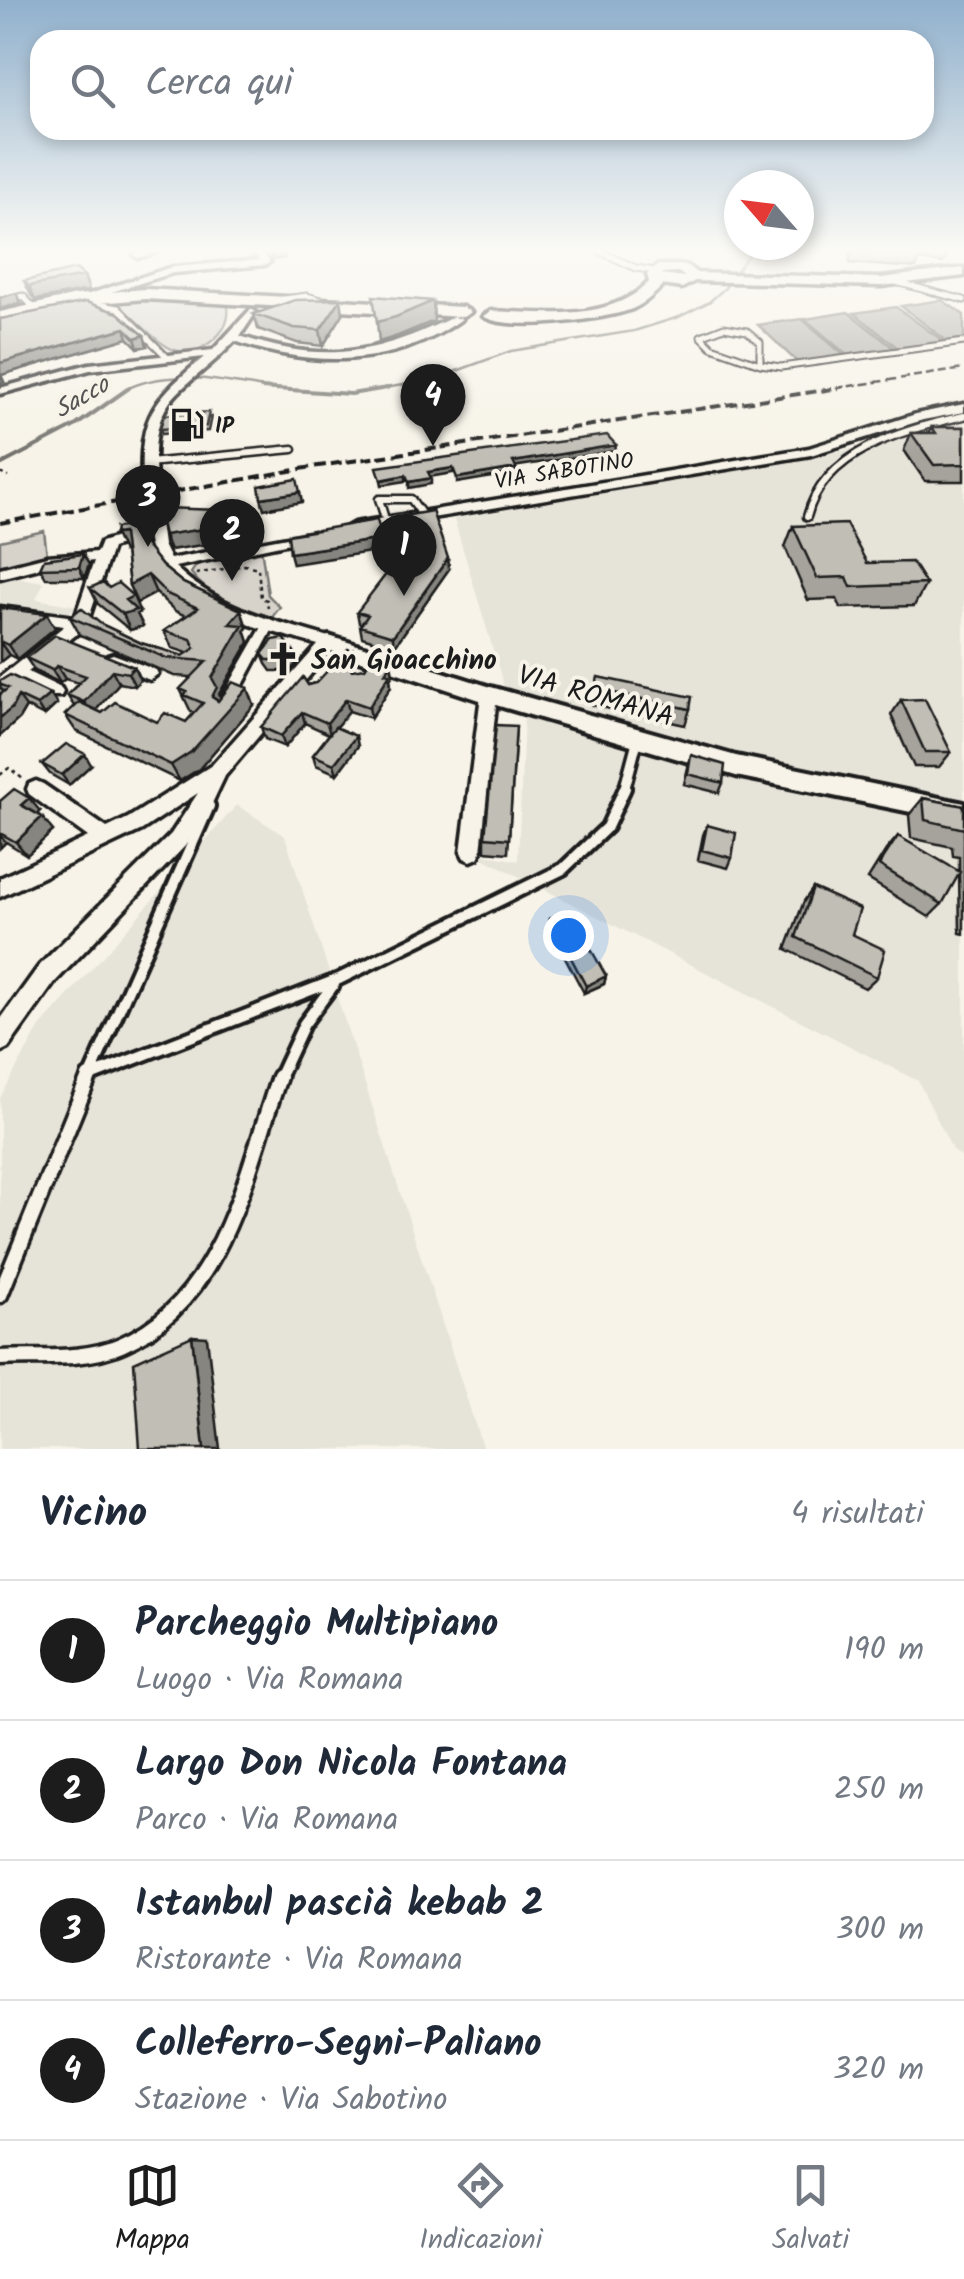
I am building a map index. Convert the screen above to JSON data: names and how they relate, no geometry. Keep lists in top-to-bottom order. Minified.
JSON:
{"streets":{"street":["VIA SABOTINO","VIA ROMANA"]},"water":["Sacco"],"places":{"fuel station":["IP"],"church":["San Gioacchino"]},"north":"top left","page":{"search":"Cerca qui","pins":["4","3","2","1"],"heading":["Vicino","4 risultati"],"list":[{"mark":"1","name":"Parcheggio Multipiano","note":"Luogo · Via Romana","value":"190 m"},{"mark":"2","name":"Largo Don Nicola Fontana","note":"Parco · Via Romana","value":"250 m"},{"mark":"3","name":"Istanbul pascià kebab 2","note":"Ristorante · Via Romana","value":"300 m"},{"mark":"4","name":"Colleferro-Segni-Paliano","note":"Stazione · Via Sabotino","value":"320 m"}],"nav":["Mappa","Indicazioni","Salvati"]}}
